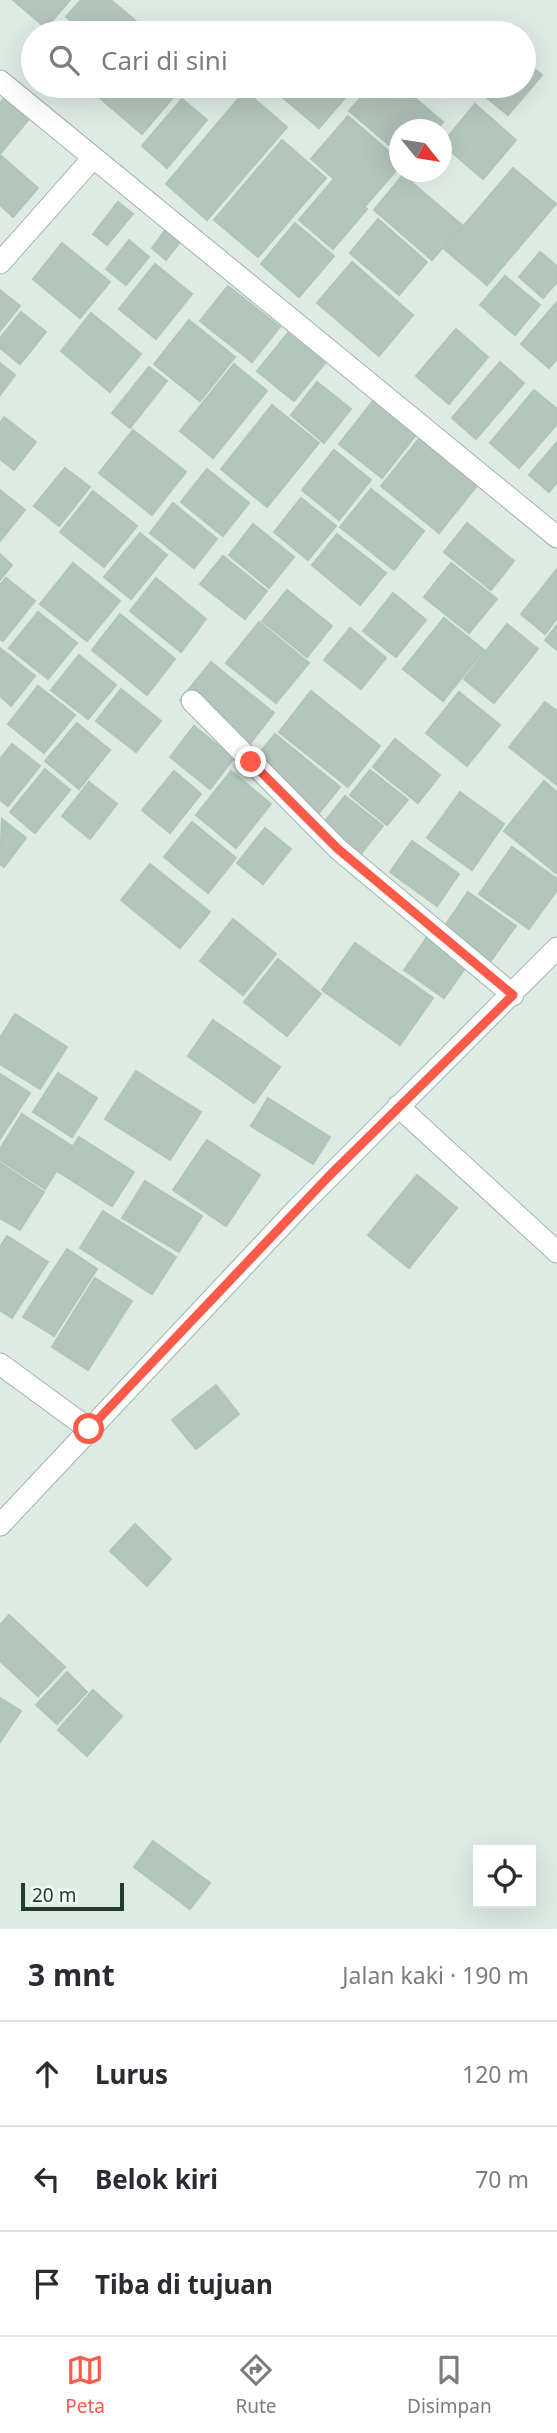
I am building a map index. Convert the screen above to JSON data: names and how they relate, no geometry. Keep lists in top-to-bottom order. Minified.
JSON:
{"scale_bar":"20 m","north":"bottom right","page":{"search":"Cari di sini","scale":"20 m","heading":["3 mnt","Jalan kaki · 190 m"],"list":[["Lurus","120 m"],["Belok kiri","70 m"],"Tiba di tujuan"],"nav":["Peta","Rute","Disimpan"]}}
